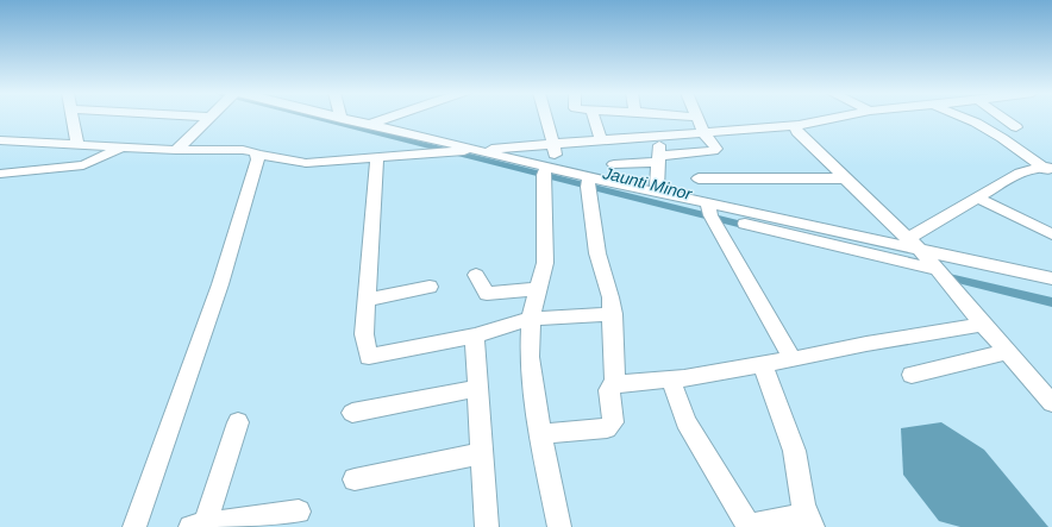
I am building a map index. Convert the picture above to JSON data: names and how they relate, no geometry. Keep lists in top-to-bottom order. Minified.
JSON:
{"water":["Jaunti Minor"]}
